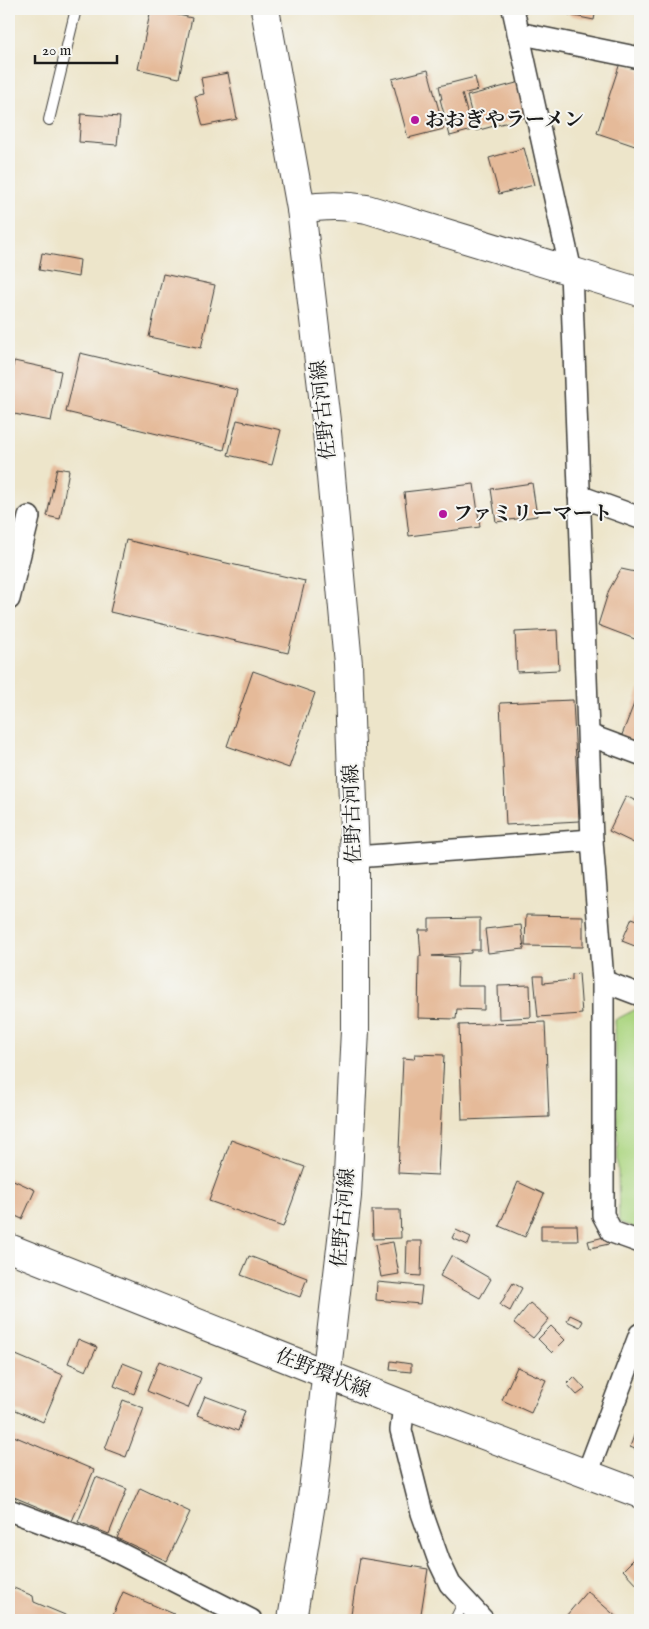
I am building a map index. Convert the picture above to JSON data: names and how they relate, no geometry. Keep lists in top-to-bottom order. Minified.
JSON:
{"streets":{"main road":["佐野古河線","佐野環状線"]},"crossings":[["佐野古河線","佐野環状線"]],"places":["おおぎやラーメン","ファミリーマート"],"scale_bar":"20 m"}
